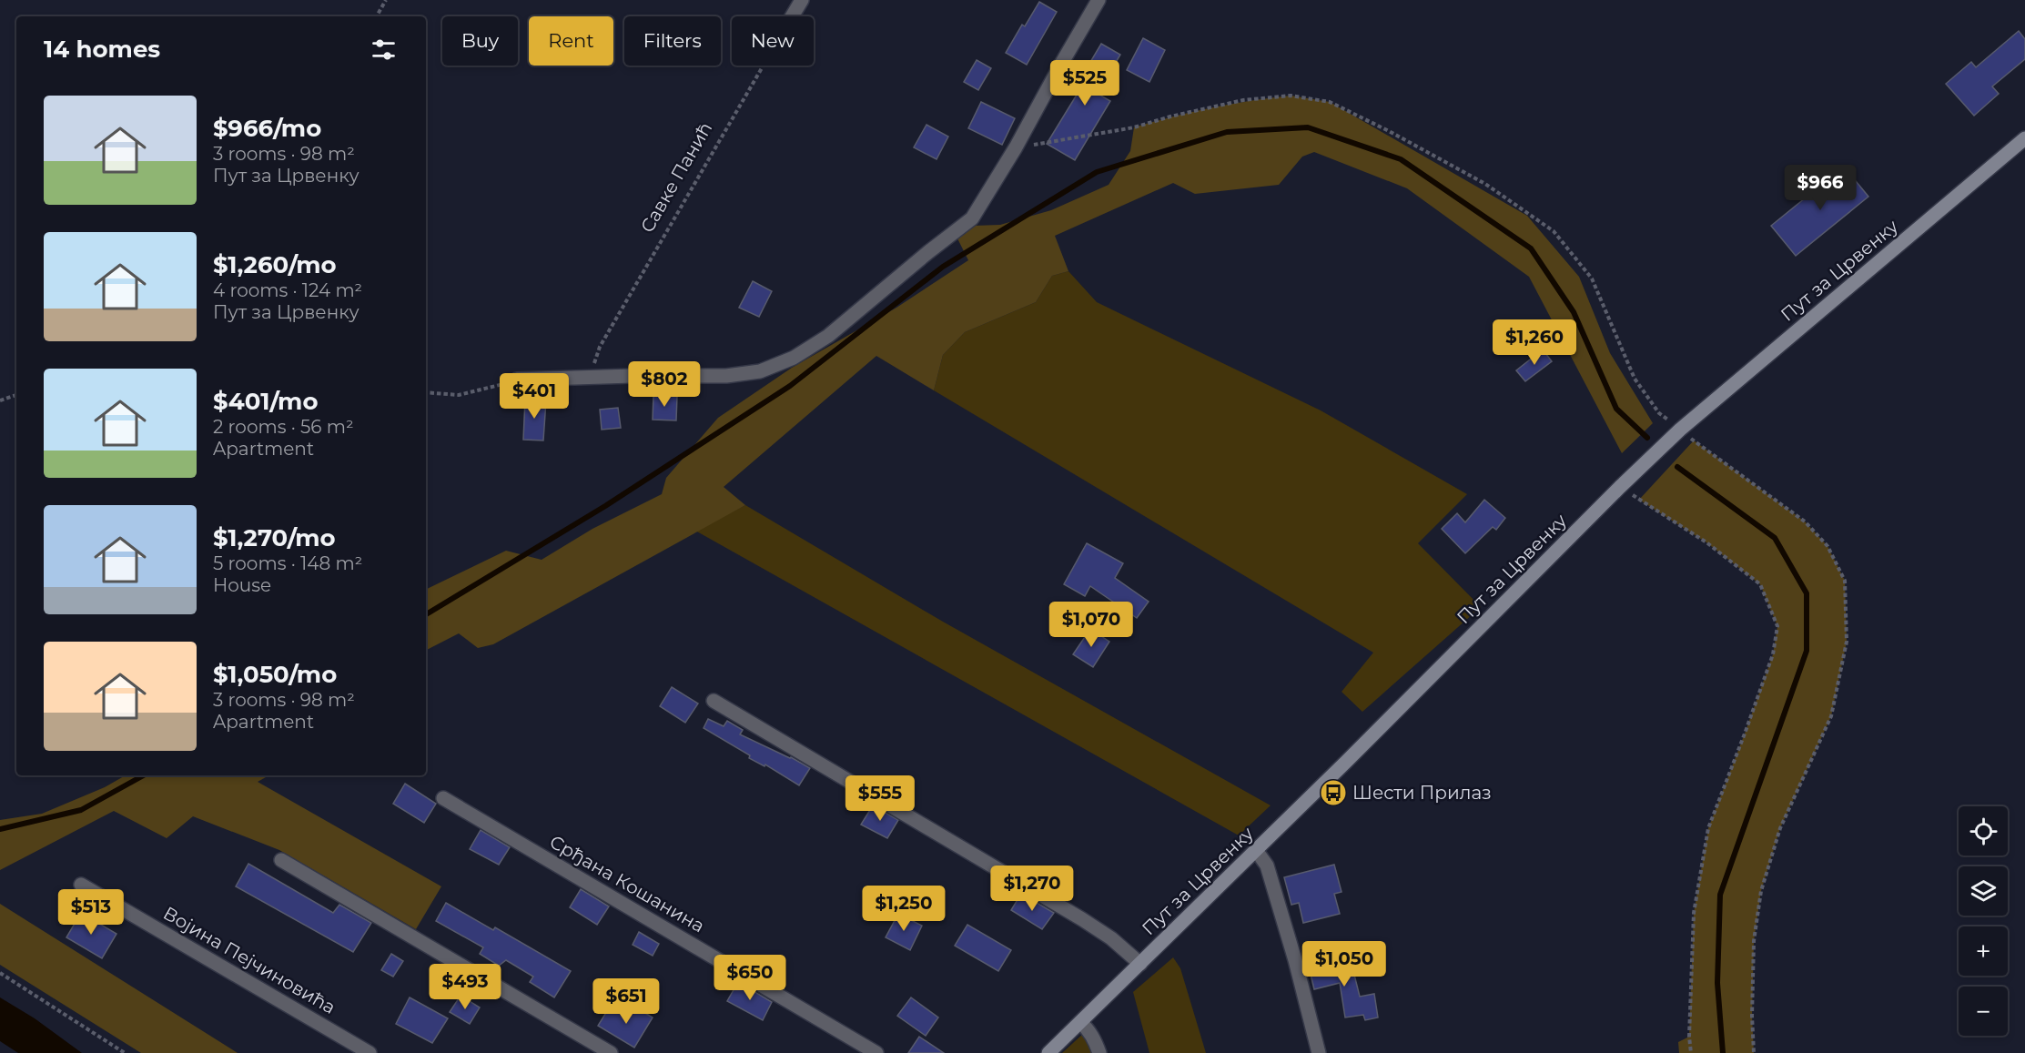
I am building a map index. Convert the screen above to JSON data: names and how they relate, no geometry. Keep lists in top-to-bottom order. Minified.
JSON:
{"streets":{"street":["Пут за Црвенку","Срђана Кошанина","Војина Пејчиновића"],"path":["Савке Панић"]},"places":{"bus stop":["Шести Прилаз"]},"page":{"chip":["Buy","Rent","Filters","New"],"heading":"14 homes","price":["$525","$966","$1,260","$802","$401","$1,070","$555","$1,270","$1,250","$513","$1,050","$650","$493","$651"],"list":[{"name":"$966/mo","note":"3 rooms · 98 m² · Пут за Црвенку"},{"name":"$1,260/mo","note":"4 rooms · 124 m² · Пут за Црвенку"},{"name":"$401/mo","note":"2 rooms · 56 m² · Apartment"},{"name":"$1,270/mo","note":"5 rooms · 148 m² · House"},{"name":"$1,050/mo","note":"3 rooms · 98 m² · Apartment"}],"map_buttons":["+","−"]}}
